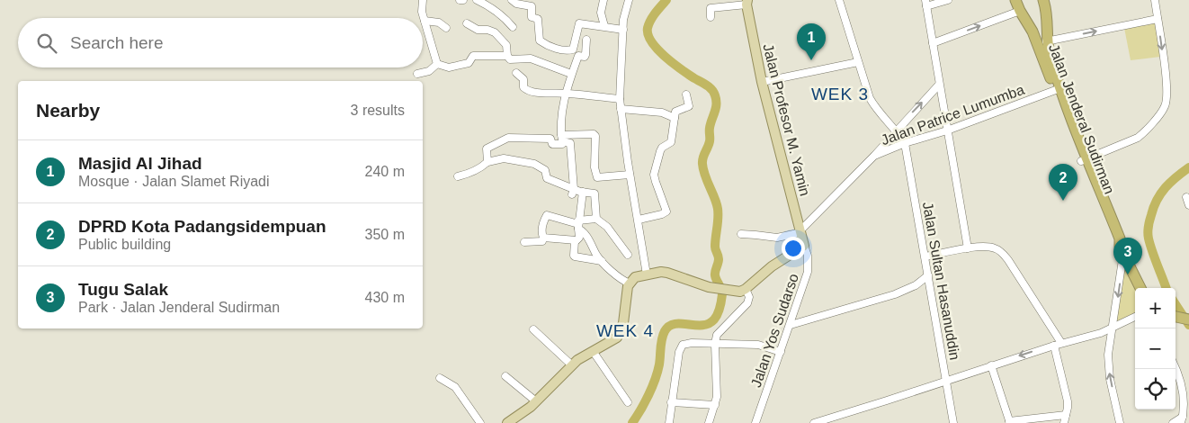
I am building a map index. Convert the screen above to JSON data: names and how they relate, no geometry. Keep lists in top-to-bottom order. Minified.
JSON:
{"streets":{"highway":["Jalan Jenderal Sudirman"],"main road":["Jalan Profesor M. Yamin"],"street":["Jalan Patrice Lumumba","Jalan Sultan Hasanuddin","Jalan Yos Sudarso"]},"crossings":[["Jalan Patrice Lumumba","Jalan Jenderal Sudirman"],["Jalan Patrice Lumumba","Jalan Profesor M. Yamin"],["Jalan Patrice Lumumba","Jalan Sultan Hasanuddin"],["Jalan Profesor M. Yamin","Jalan Yos Sudarso"]],"districts":["WEK 3","WEK 4"],"page":{"search":"Search here","pins":["1","2","3"],"heading":["Nearby","3 results"],"list":[{"mark":"1","name":"Masjid Al Jihad","note":"Mosque · Jalan Slamet Riyadi","value":"240 m"},{"mark":"2","name":"DPRD Kota Padangsidempuan","note":"Public building","value":"350 m"},{"mark":"3","name":"Tugu Salak","note":"Park · Jalan Jenderal Sudirman","value":"430 m"}],"map_buttons":["+","−"]}}
